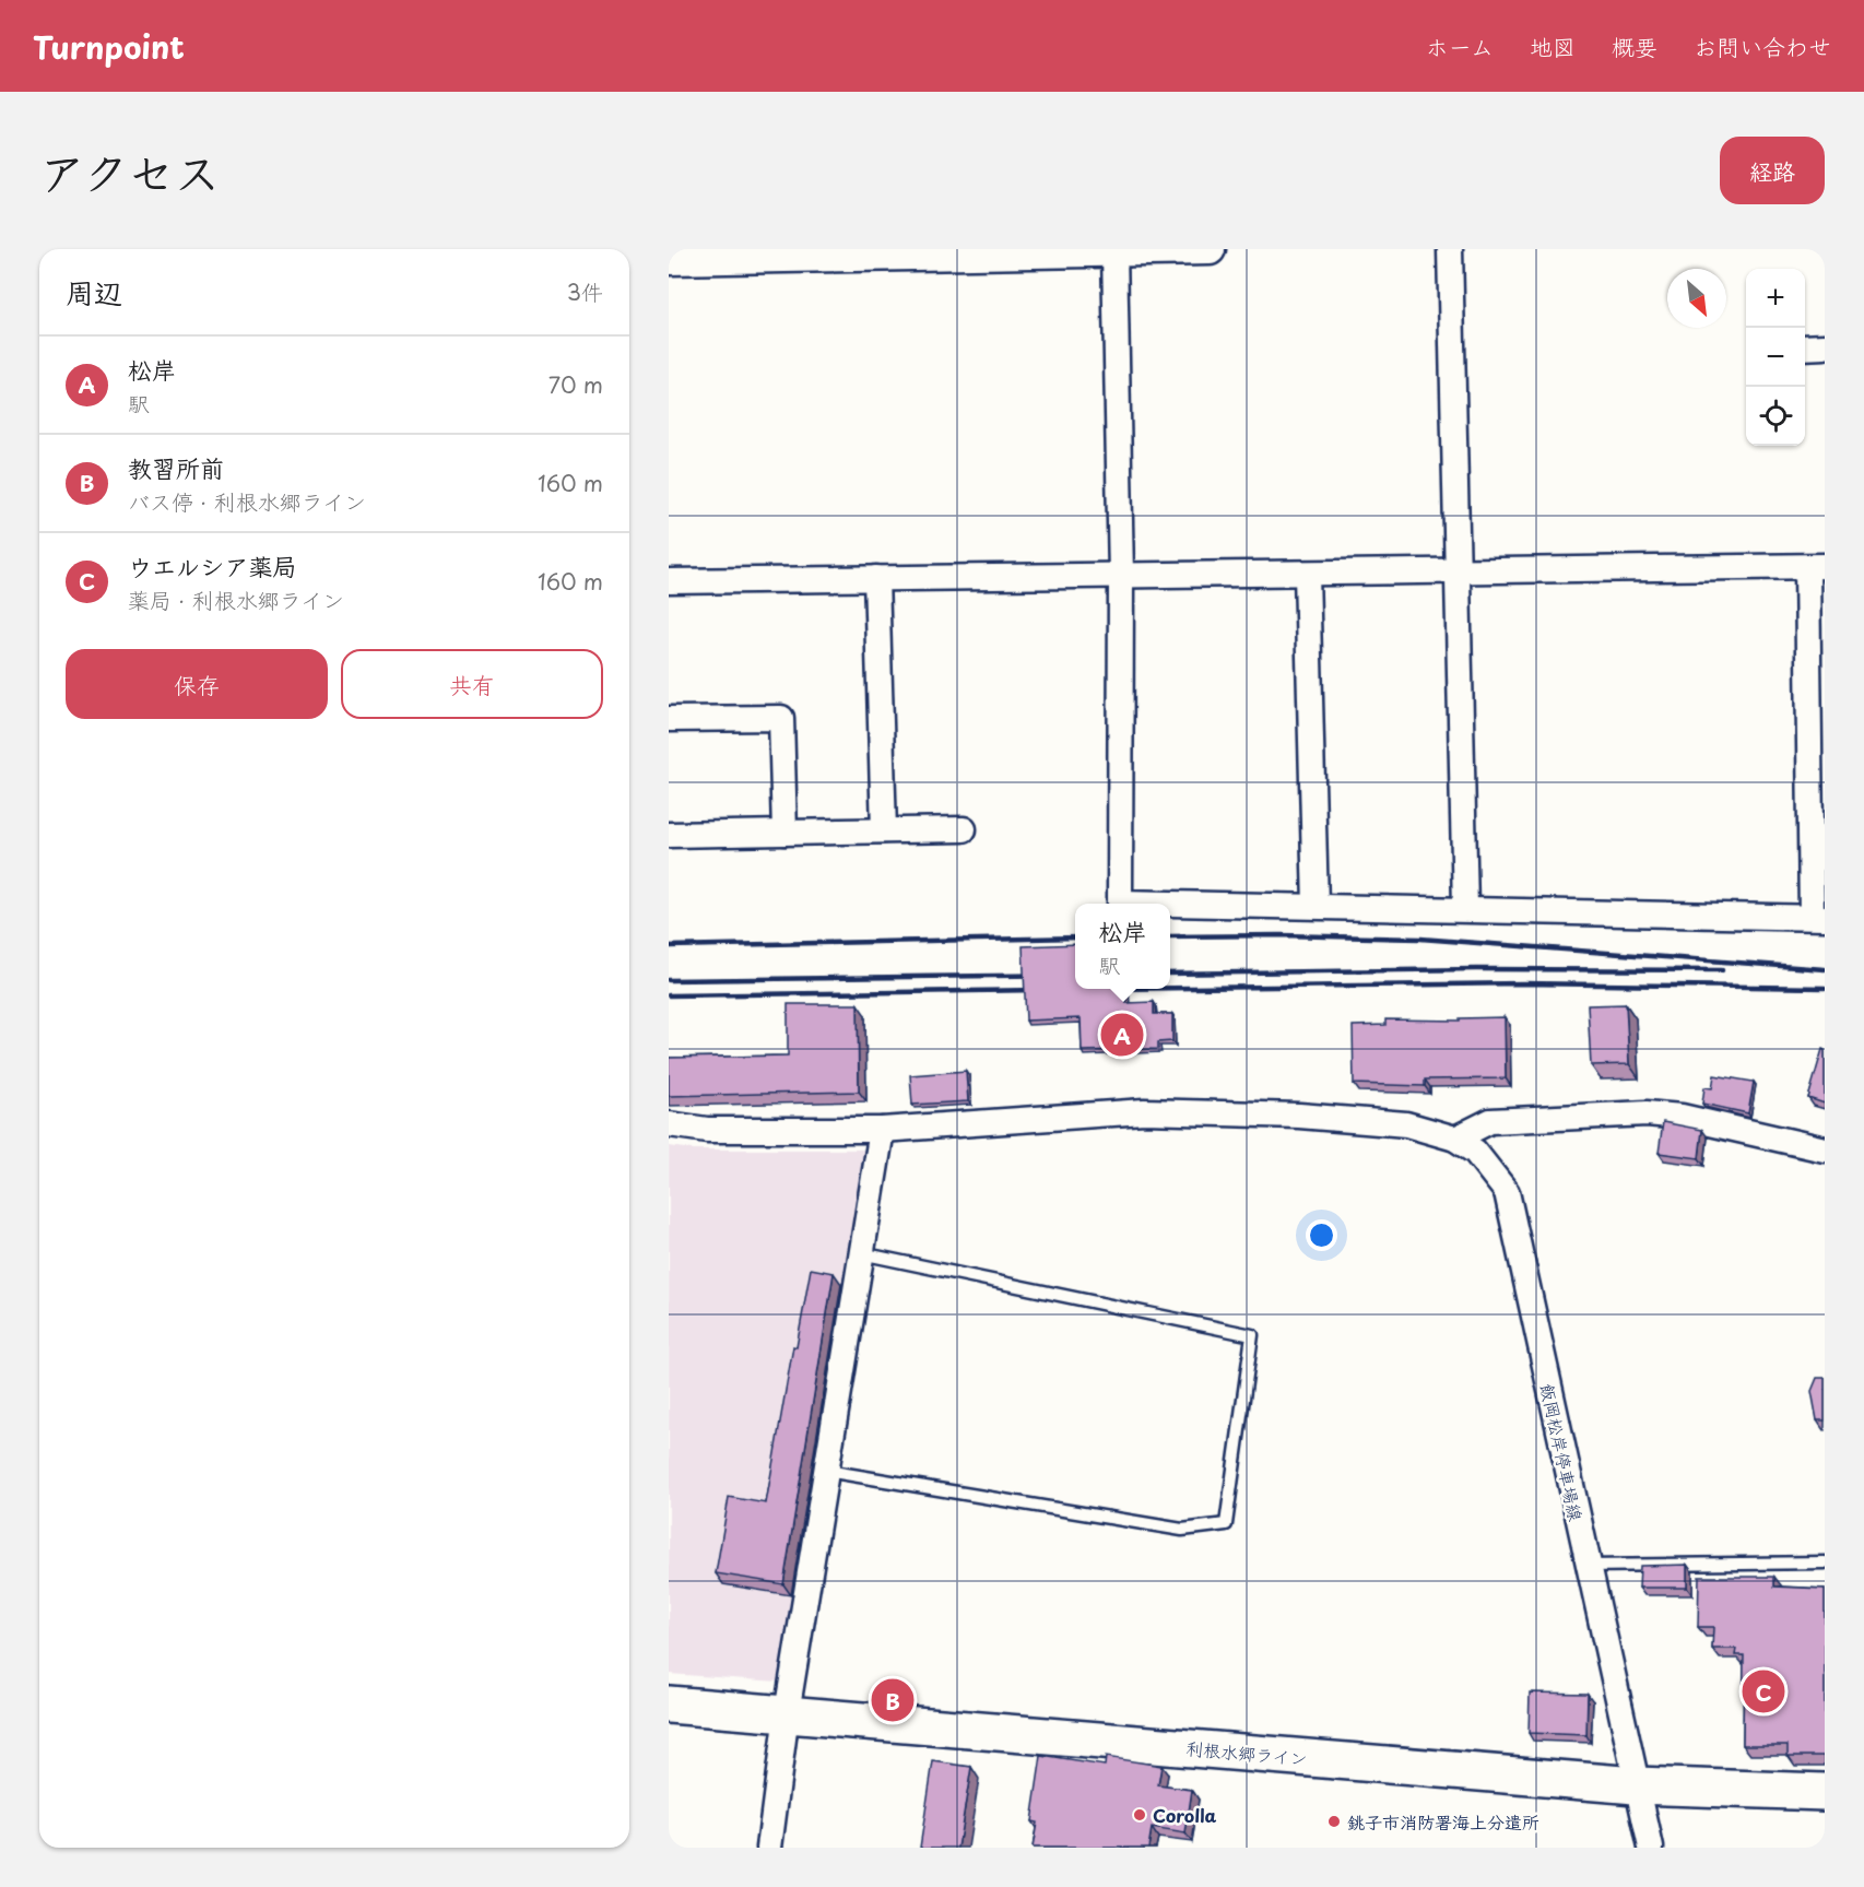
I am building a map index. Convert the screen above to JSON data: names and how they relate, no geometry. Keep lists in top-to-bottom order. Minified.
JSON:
{"streets":{"highway":["利根水郷ライン"],"street":["飯岡松岸停車場線"]},"crossings":[["飯岡松岸停車場線","利根水郷ライン"]],"places":["Corolla","銚子市消防署海上分遣所"],"north":"bottom right","page":{"header":"Turnpoint","nav":["ホーム","地図","概要","お問い合わせ"],"title":"アクセス","buttons":["経路",["保存","共有"]],"heading":["周辺","3件"],"map_buttons":["+","−"],"list":[{"mark":"A","name":"松岸","note":"駅","value":"70 m"},{"mark":"B","name":"教習所前","note":"バス停 · 利根水郷ライン","value":"160 m"},{"mark":"C","name":"ウエルシア薬局","note":"薬局 · 利根水郷ライン","value":"160 m"}],"popup":["松岸","駅"],"pins":["A","C","B"]}}
